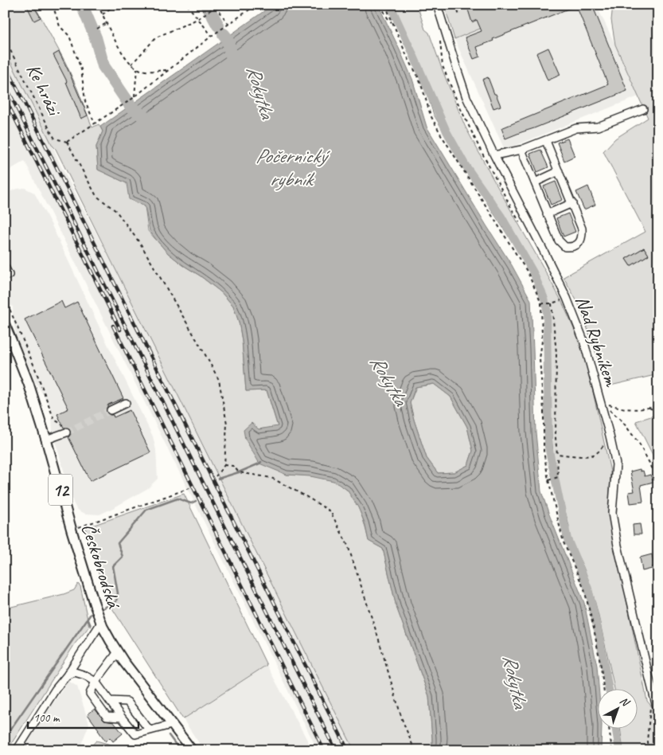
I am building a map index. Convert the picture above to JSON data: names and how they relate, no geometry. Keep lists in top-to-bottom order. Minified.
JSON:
{"streets":{"main road":["12","Českobrodská"],"street":["Nad Rybníkem"],"path":["Ke hrázi"]},"water":["Rokytka","Počernický rybník"],"scale_bar":"100 m","north":"top right"}
